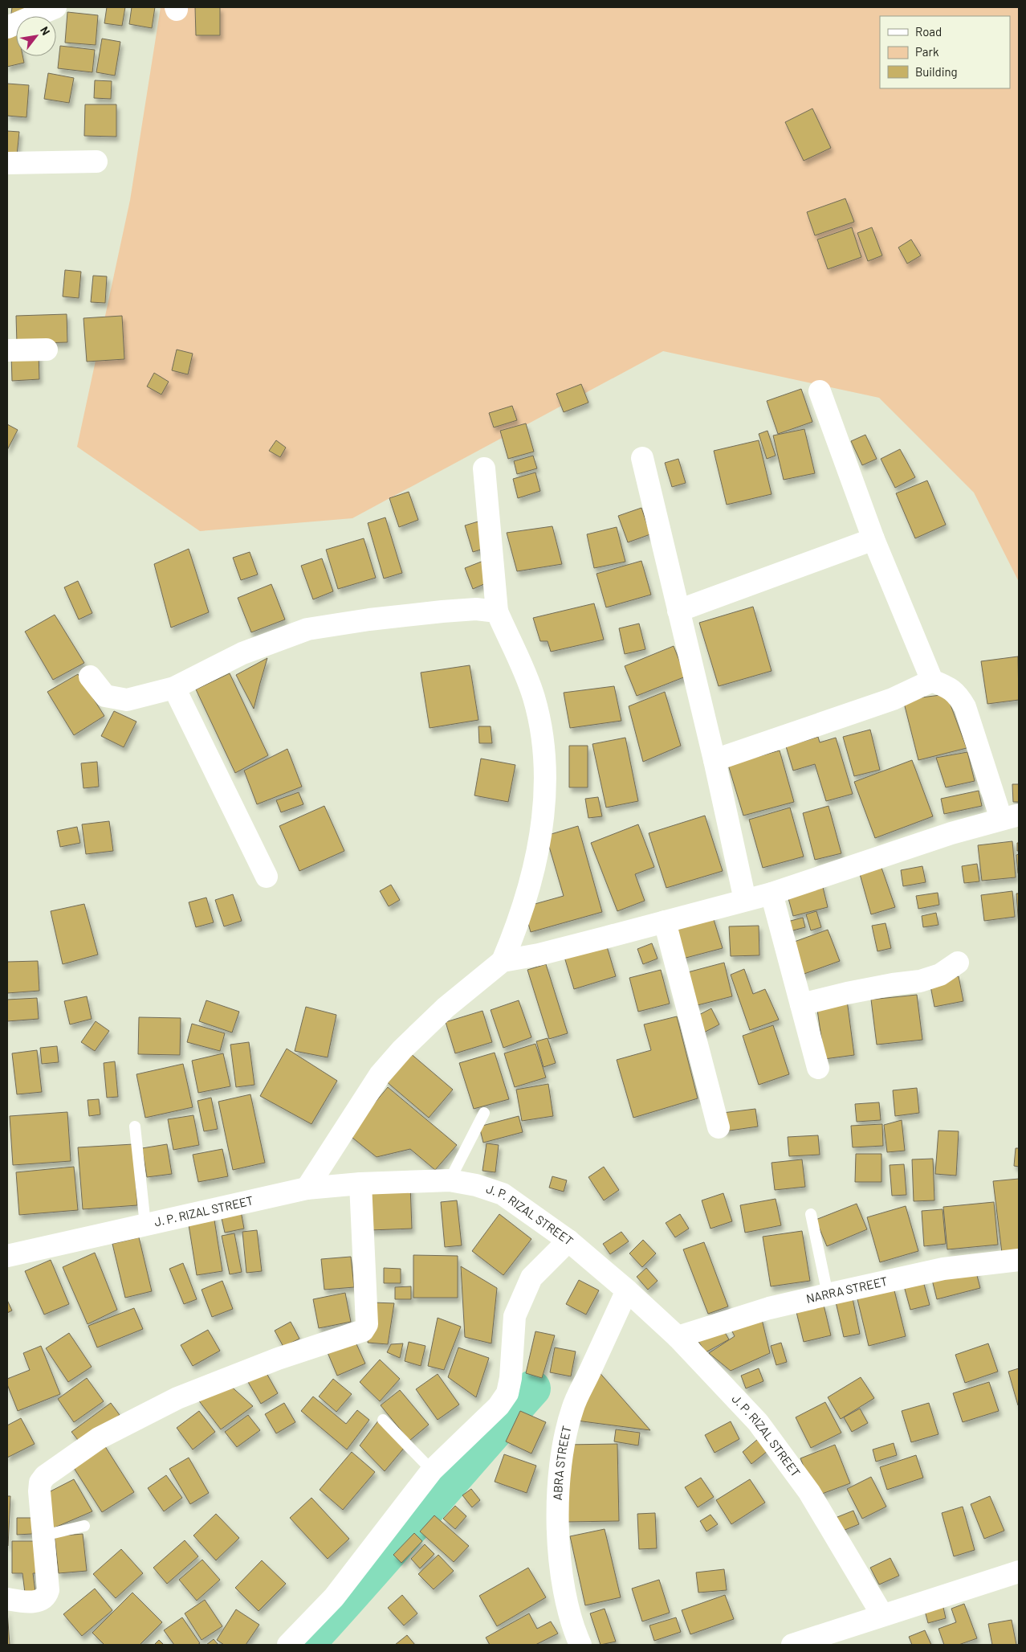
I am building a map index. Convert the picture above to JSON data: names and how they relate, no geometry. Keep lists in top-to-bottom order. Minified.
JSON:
{"streets":{"street":["J. P. RIZAL STREET","NARRA STREET","ABRA STREET"]},"crossings":[["J. P. RIZAL STREET","NARRA STREET"],["J. P. RIZAL STREET","ABRA STREET"]],"legend":["Road","Park","Building"],"north":"top right"}
